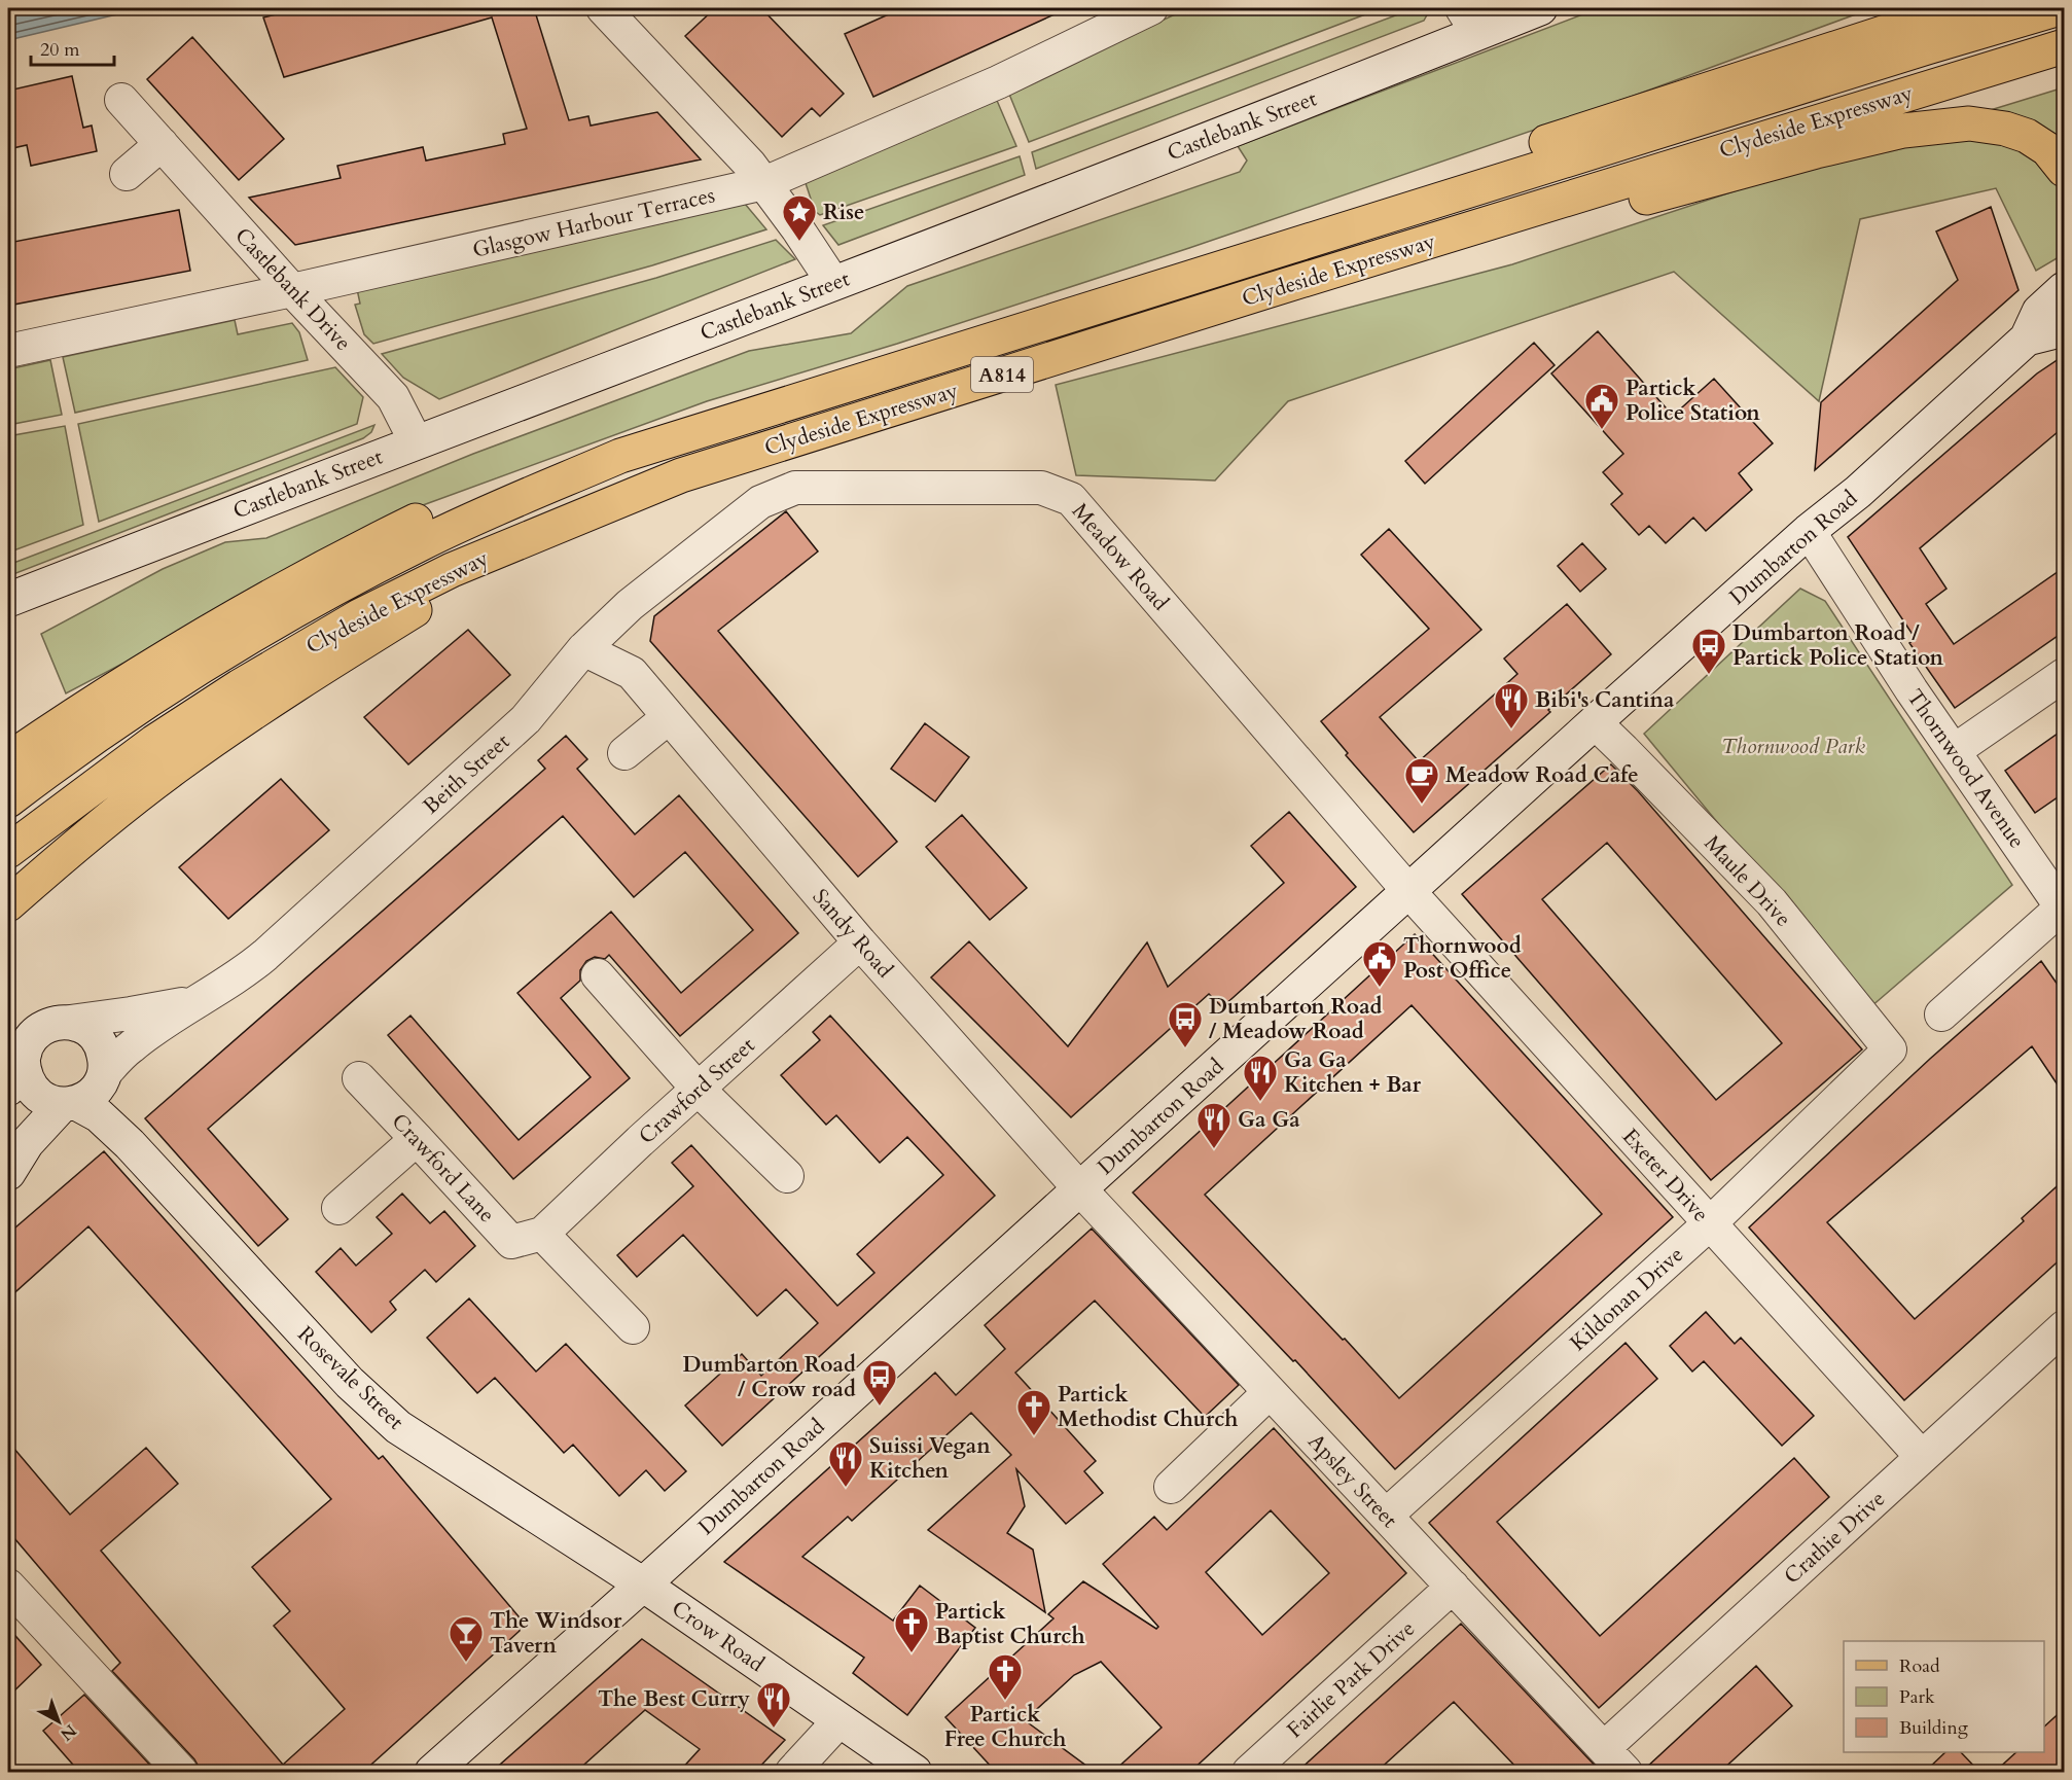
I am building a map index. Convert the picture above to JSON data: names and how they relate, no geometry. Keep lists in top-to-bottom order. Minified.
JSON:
{"streets":{"main road":["Clydeside Expressway","A814"],"street":["Castlebank Street","Glasgow Harbour Terraces","Castlebank Drive","Dumbarton Road","Meadow Road","Thornwood Avenue","Beith Street","Maule Drive","Sandy Road","Crawford Street","Crawford Lane","Exeter Drive","Kildonan Drive","Rosevale Street","Apsley Street","Crathie Drive","Crow Road","Fairlie Park Drive"]},"crossings":[["Castlebank Street","Castlebank Drive"],["Glasgow Harbour Terraces","Castlebank Drive"],["Dumbarton Road","Meadow Road"],["Dumbarton Road","Thornwood Avenue"],["Dumbarton Road","Maule Drive"],["Dumbarton Road","Sandy Road"],["Dumbarton Road","Exeter Drive"],["Dumbarton Road","Rosevale Street"],["Dumbarton Road","Apsley Street"],["Dumbarton Road","Crow Road"],["Meadow Road","Beith Street"],["Meadow Road","Exeter Drive"],["Beith Street","Sandy Road"],["Beith Street","Rosevale Street"],["Maule Drive","Kildonan Drive"],["Sandy Road","Crawford Street"],["Sandy Road","Apsley Street"],["Crawford Street","Crawford Lane"],["Exeter Drive","Kildonan Drive"],["Exeter Drive","Crathie Drive"],["Kildonan Drive","Apsley Street"],["Rosevale Street","Crow Road"],["Apsley Street","Crathie Drive"],["Apsley Street","Fairlie Park Drive"]],"parks":["Thornwood Park"],"places":{"place":["Rise"],"public building":["Partick Police Station","Thornwood Post Office"],"bus stop":["Dumbarton Road / Partick Police Station","Dumbarton Road / Meadow Road","Dumbarton Road / Crow road"],"restaurant":["Bibi's Cantina","Ga Ga Kitchen + Bar","Ga Ga","Suissi Vegan Kitchen","The Best Curry"],"cafe":["Meadow Road Cafe"],"church":["Partick Methodist Church","Partick Baptist Church","Partick Free Church"],"bar":["The Windsor Tavern"]},"legend":["Road","Park","Building"],"scale_bar":"20 m","north":"bottom right"}
